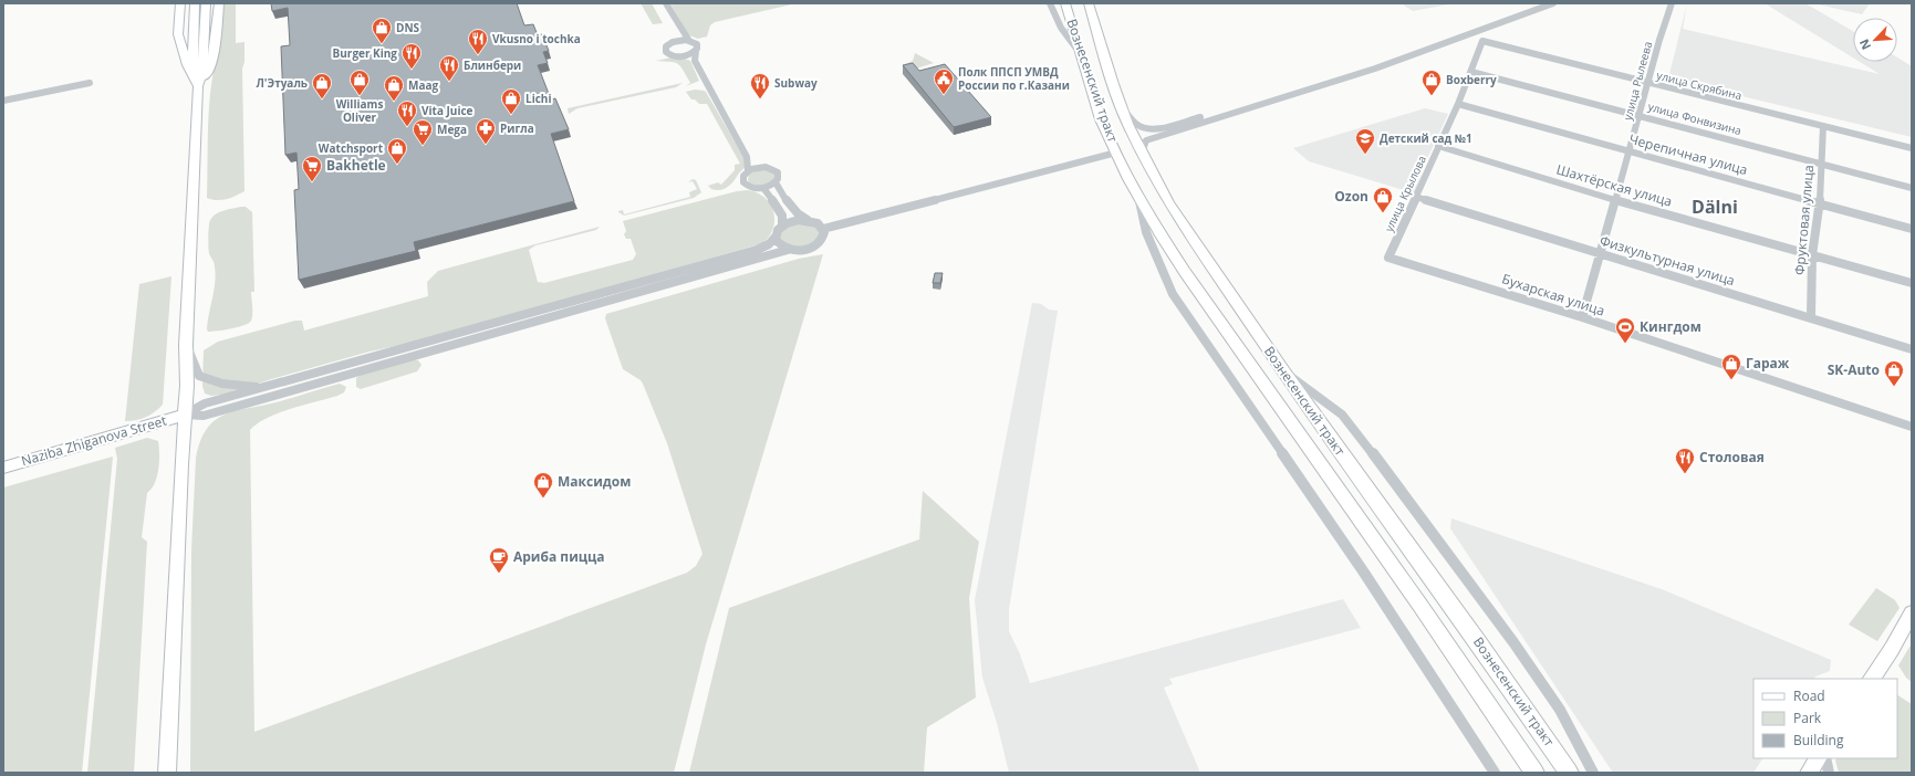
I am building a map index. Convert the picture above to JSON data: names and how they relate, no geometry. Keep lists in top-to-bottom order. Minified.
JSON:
{"streets":{"main road":["Вознесенский тракт","Naziba Zhiganova Street"],"street":["улица Рылеева","улица Скрябина","улица Фонвизина","Черепичная улица","Шахтёрская улица","улица Крылова","Фруктовая улица","Физкультурная улица","Бухарская улица"]},"crossings":[["улица Рылеева","улица Скрябина"],["улица Рылеева","улица Фонвизина"],["улица Рылеева","Черепичная улица"],["улица Рылеева","Шахтёрская улица"],["улица Рылеева","Физкультурная улица"],["улица Рылеева","Бухарская улица"],["улица Скрябина","улица Крылова"],["улица Скрябина","Фруктовая улица"],["улица Фонвизина","улица Крылова"],["улица Фонвизина","Фруктовая улица"],["Черепичная улица","улица Крылова"],["Черепичная улица","Фруктовая улица"],["Шахтёрская улица","улица Крылова"],["Шахтёрская улица","Фруктовая улица"],["улица Крылова","Физкультурная улица"],["улица Крылова","Бухарская улица"],["Фруктовая улица","Физкультурная улица"]],"districts":["Dälni"],"places":{"shop":["DNS","Williams Oliver","Boxberry","Л'Этуаль","Maag","Lichi","Watchsport","Ozon","Гараж","SK-Auto","Максидом"],"restaurant":["Vkusno i tochka","Burger King","Блинбери","Subway","Vita Juice","Столовая"],"public building":["Полк ППСП УМВД России по г.Казани"],"pharmacy":["Ригла"],"supermarket":["Mega","Bakhetle"],"school or university":["Детский сад №1"],"sports":["Кингдом"],"cafe":["Ариба пицца"]},"legend":["Road","Park","Building"],"north":"bottom left"}
